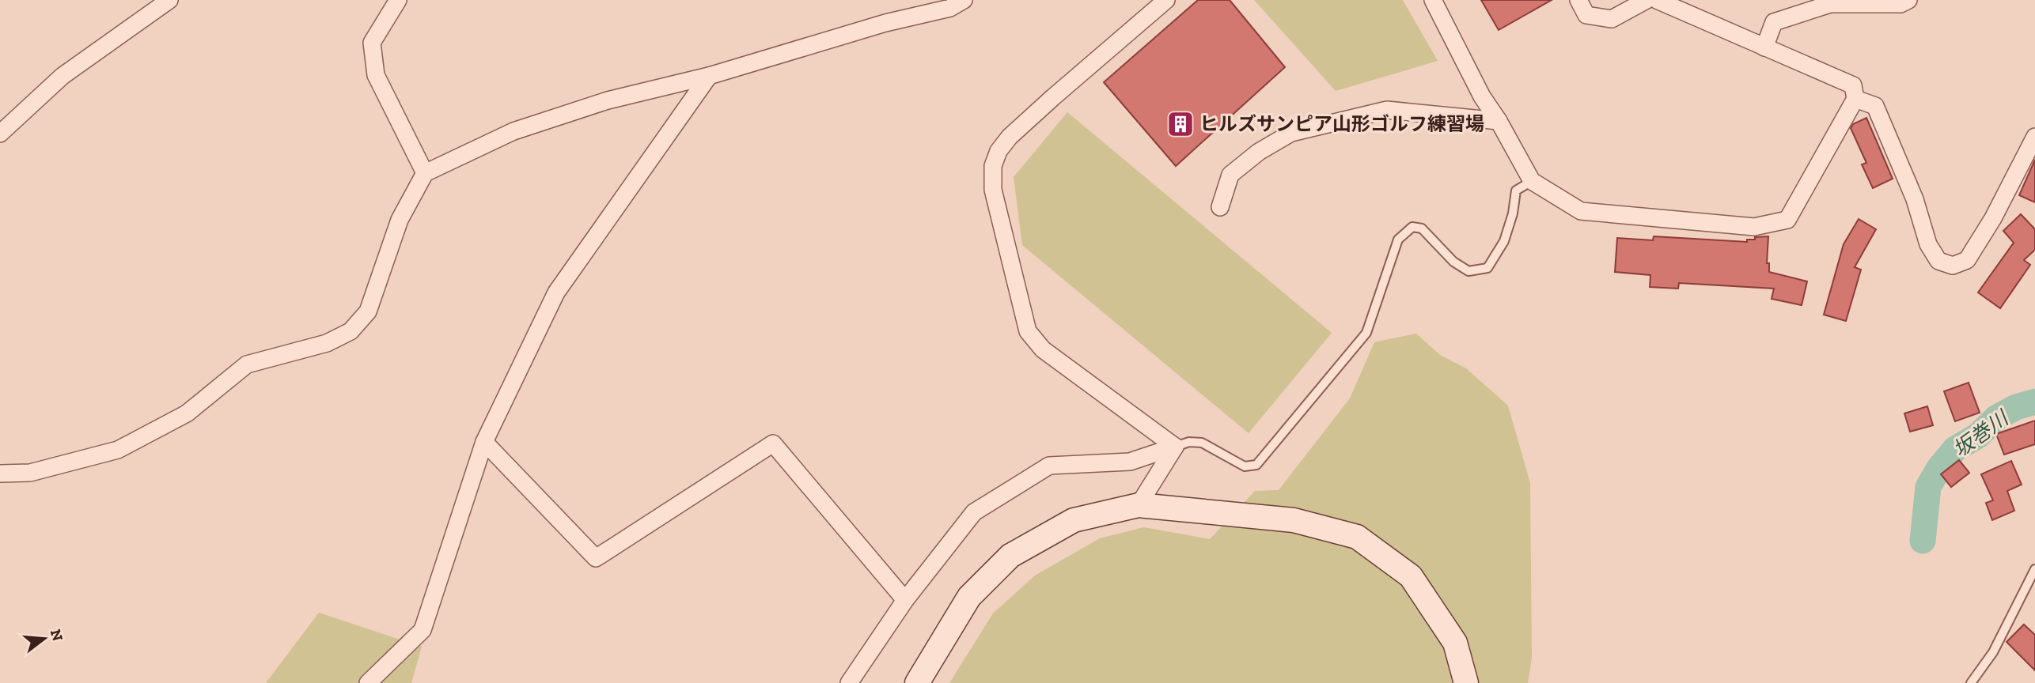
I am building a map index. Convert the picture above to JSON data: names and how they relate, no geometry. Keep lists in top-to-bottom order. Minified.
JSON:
{"water":["坂巻川"],"places":{"building":["ヒルズサンピア山形ゴルフ練習場"]},"north":"right"}
